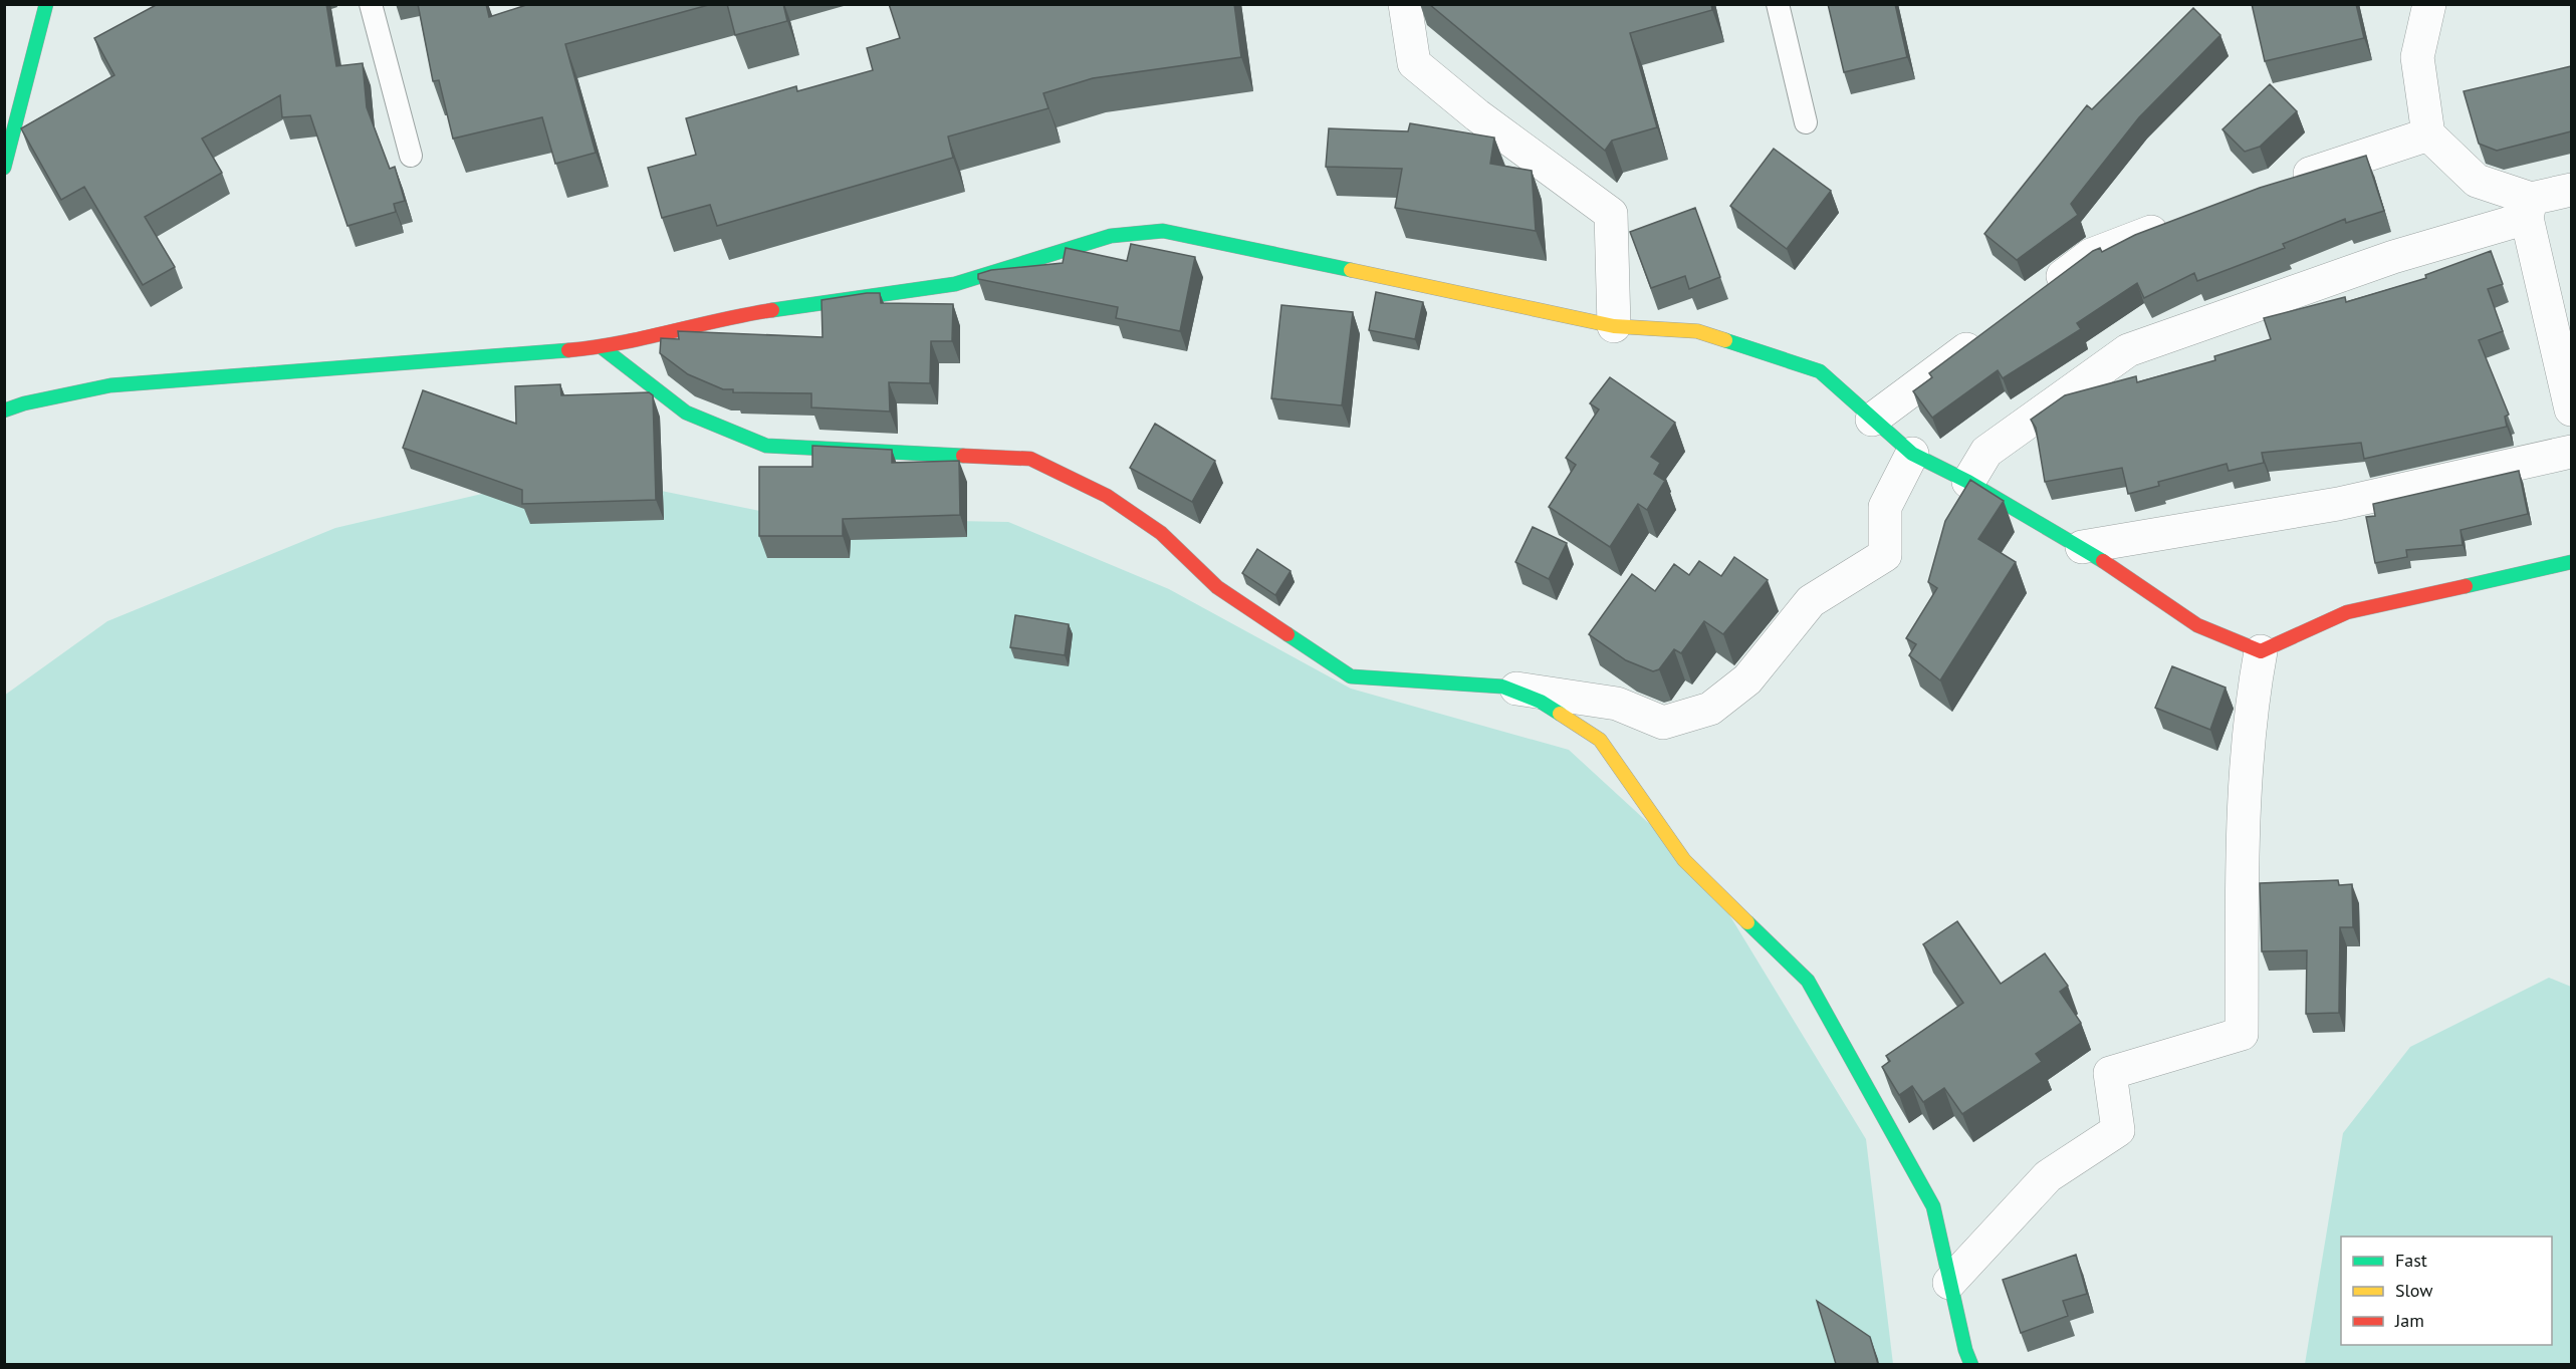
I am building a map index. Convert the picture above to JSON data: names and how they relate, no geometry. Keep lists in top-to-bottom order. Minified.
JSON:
{"legend":["Fast","Slow","Jam"]}
